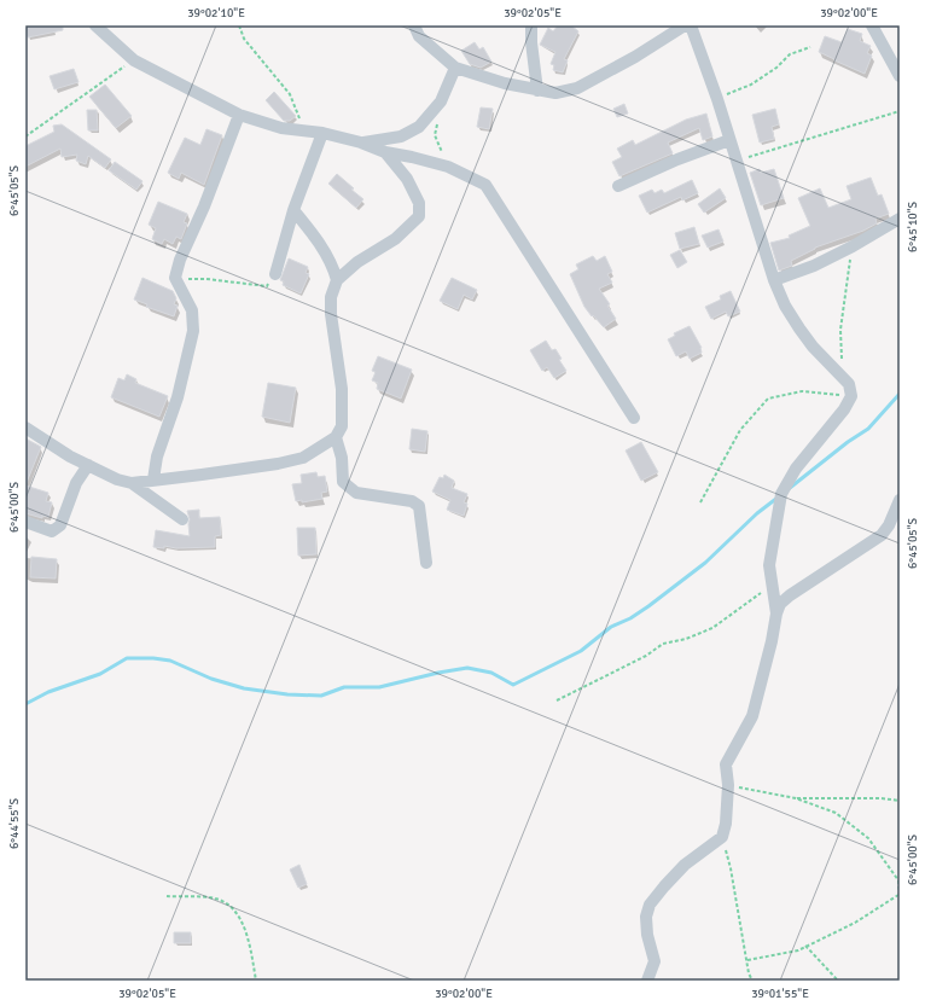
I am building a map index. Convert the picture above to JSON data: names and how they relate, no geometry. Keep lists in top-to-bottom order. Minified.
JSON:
{"coordinates":["39°02'10\"E","39°02'05\"E","39°02'00\"E","6°45'05\"S","6°45'10\"S","6°45'00\"S","6°44'55\"S","39°01'55\"E"]}
